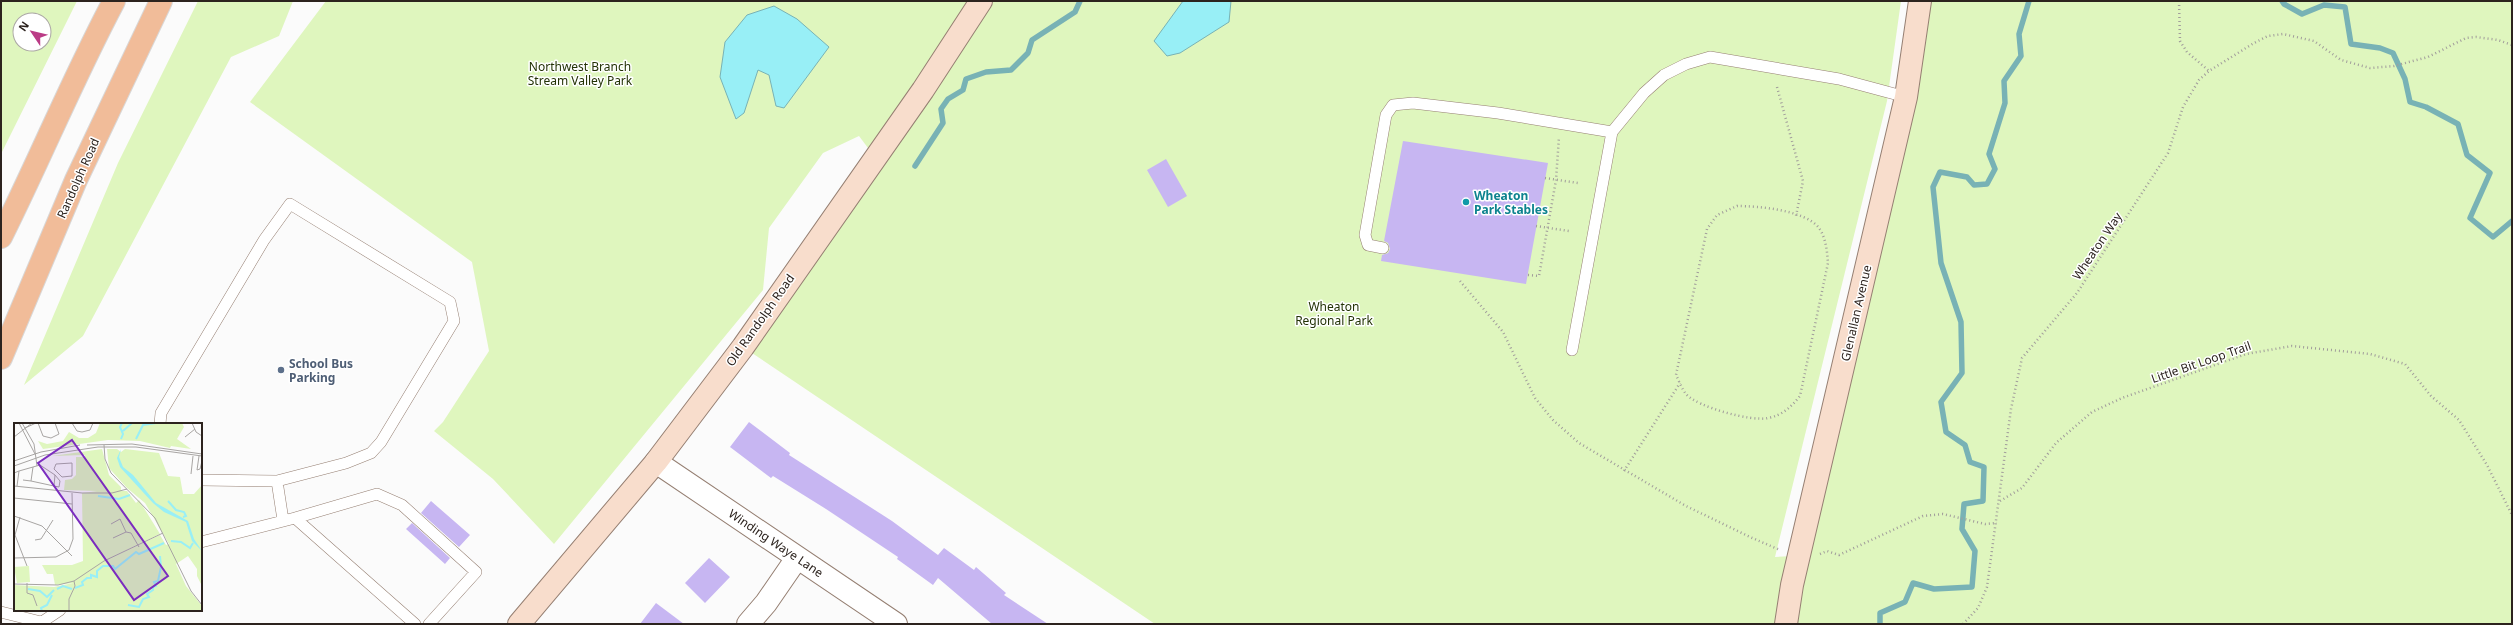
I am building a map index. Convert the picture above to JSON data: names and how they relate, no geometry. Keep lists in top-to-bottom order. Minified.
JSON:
{"streets":{"main road":["Randolph Road"],"street":["Glenallan Avenue","Old Randolph Road","Winding Waye Lane"],"path":["Wheaton Way","Little Bit Loop Trail"]},"crossings":[["Wheaton Way","Little Bit Loop Trail"],["Old Randolph Road","Winding Waye Lane"]],"parks":["Northwest Branch Stream Valley Park","Wheaton Regional Park"],"places":["Wheaton Park Stables","School Bus Parking"],"north":"top left"}
